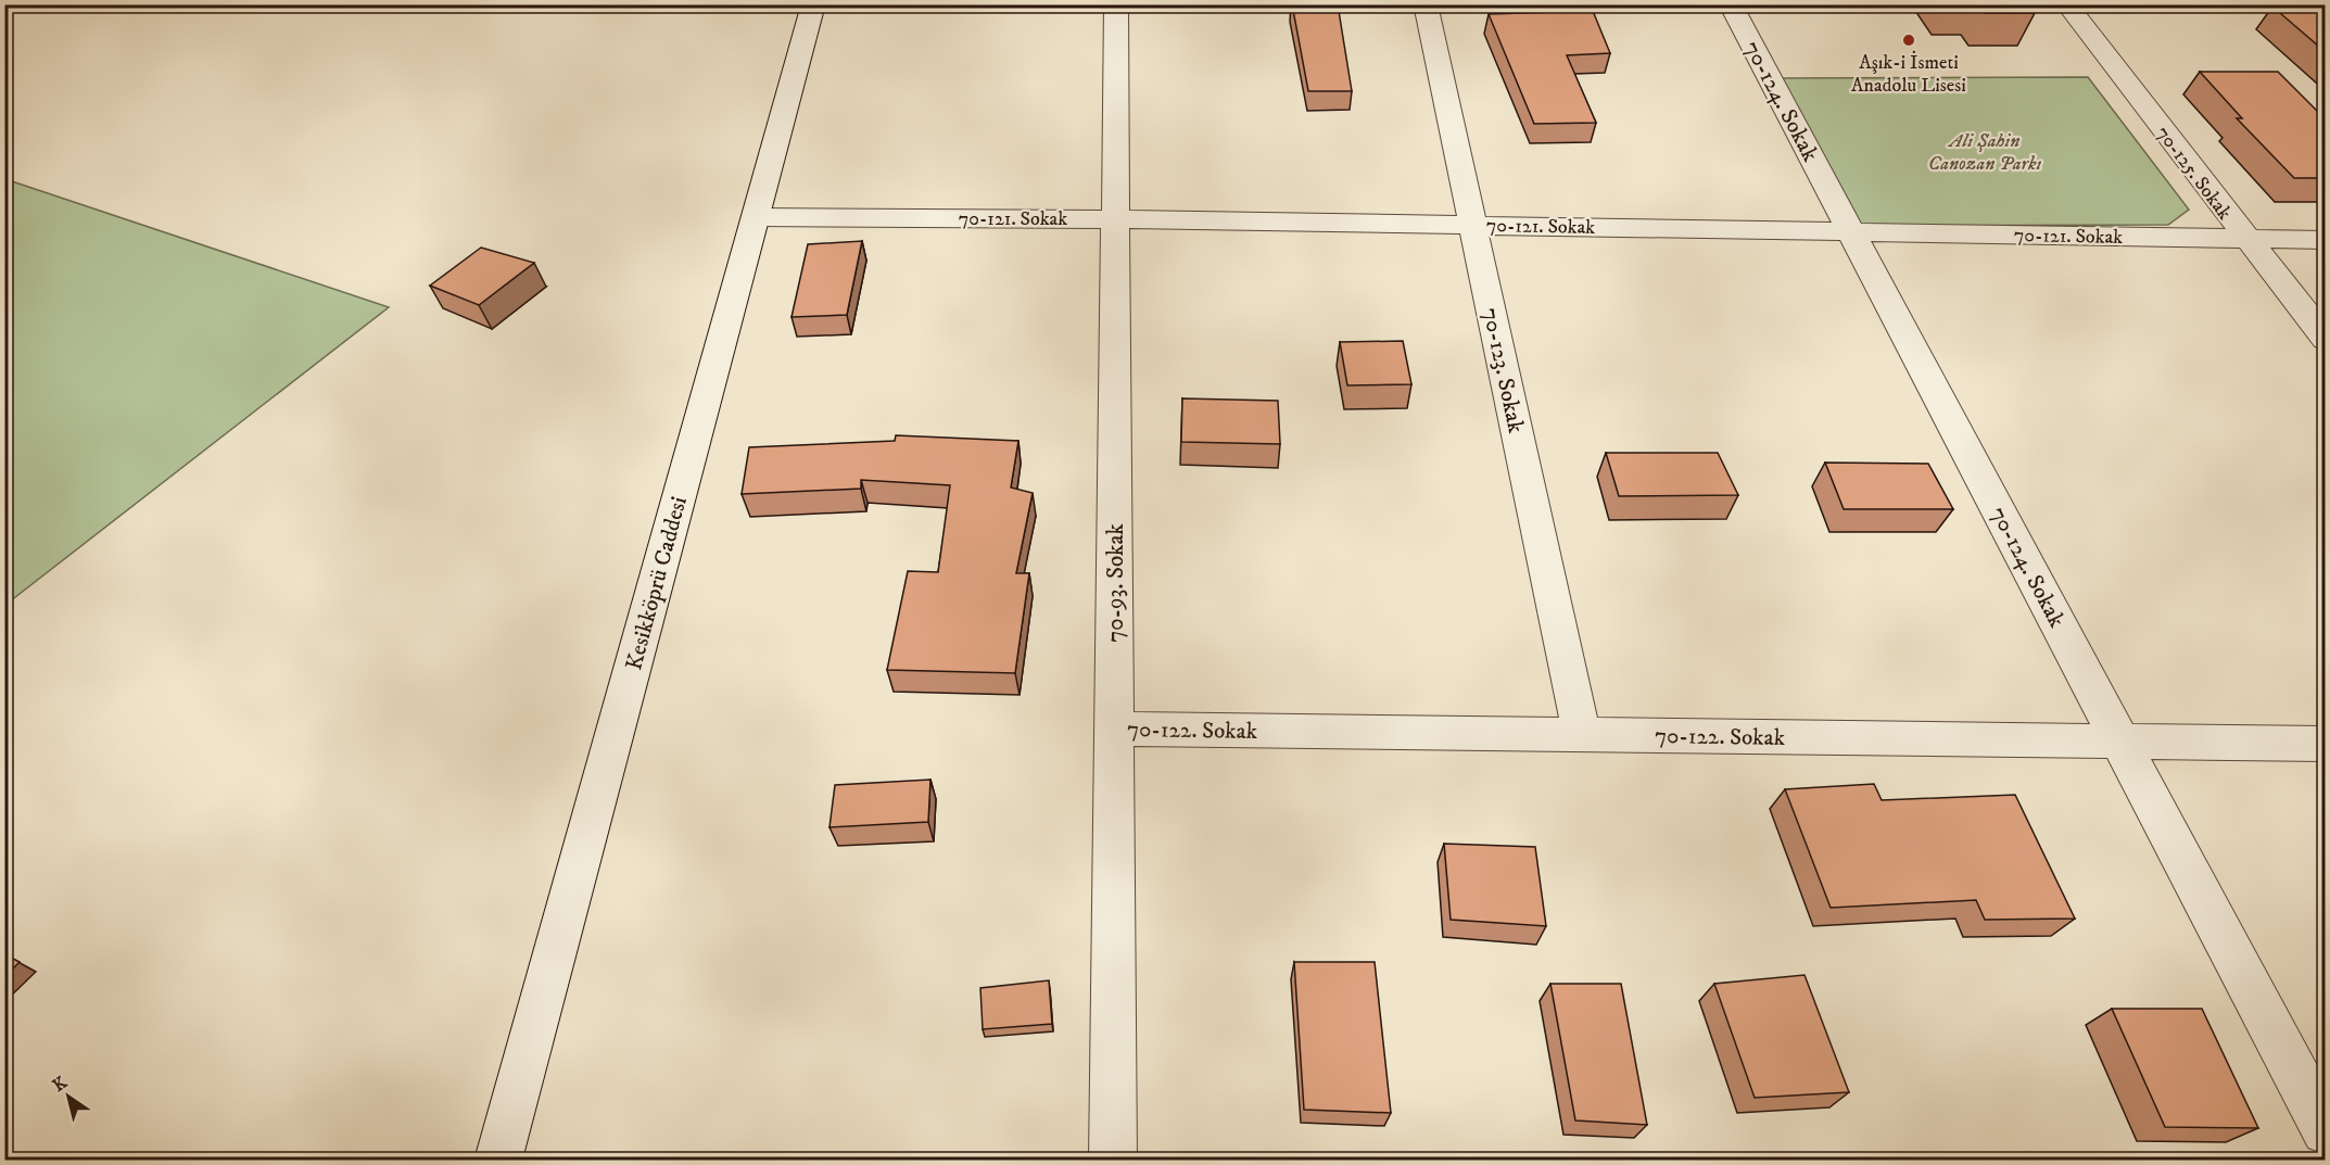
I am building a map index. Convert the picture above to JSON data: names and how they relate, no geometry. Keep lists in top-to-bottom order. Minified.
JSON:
{"streets":{"street":["70-124. Sokak","70-125. Sokak","70-121. Sokak","70-123. Sokak","Kesikköprü Caddesi","70-93. Sokak","70-122. Sokak"]},"crossings":[["70-124. Sokak","70-121. Sokak"],["70-124. Sokak","70-122. Sokak"],["70-125. Sokak","70-121. Sokak"],["70-121. Sokak","70-123. Sokak"],["70-121. Sokak","Kesikköprü Caddesi"],["70-121. Sokak","70-93. Sokak"],["70-123. Sokak","70-122. Sokak"],["70-93. Sokak","70-122. Sokak"]],"parks":["Ali Şahin Canozan Parkı"],"places":["Aşık-i İsmeti Anadolu Lisesi"],"north":"top left"}
